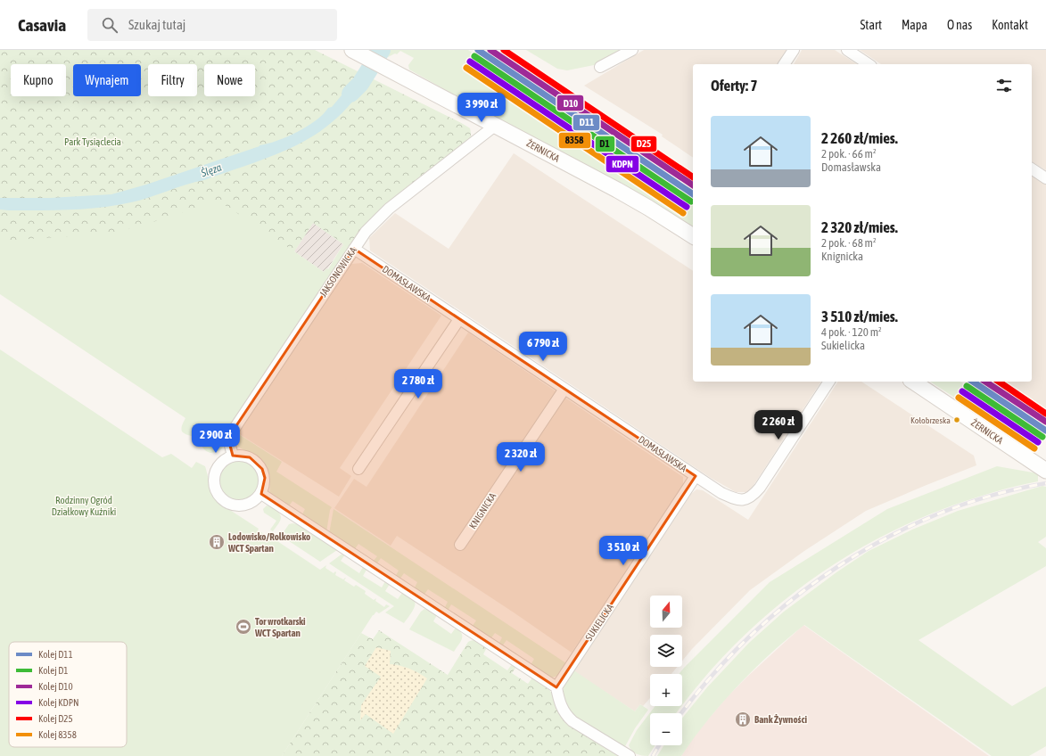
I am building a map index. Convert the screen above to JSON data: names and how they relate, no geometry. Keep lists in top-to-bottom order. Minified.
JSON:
{"streets":{"street":["ŻERNICKA","JAKSONOWICKA","DOMASŁAWSKA","KNIGNICKA","SUKIELICKA"]},"crossings":[["ŻERNICKA","JAKSONOWICKA"],["JAKSONOWICKA","DOMASŁAWSKA"],["DOMASŁAWSKA","KNIGNICKA"],["DOMASŁAWSKA","SUKIELICKA"]],"water":["Ślęza"],"parks":["Park Tysiąclecia","Rodzinny Ogród Działkowy Kuźniki"],"places":{"other":["Kołobrzeska"],"building":["Lodowisko/Rolkowisko WCT Spartan","Bank Żywności"],"sports":["Tor wrotkarski WCT Spartan"]},"lines":["rail line D11","rail line D10","rail line D25","rail line D1","rail line KDPN","rail line 8358"],"legend":["Kolej D11","Kolej D1","Kolej D10","Kolej KDPN","Kolej D25","Kolej 8358"],"north":"top","page":{"header":"Casavia","search":"Szukaj tutaj","nav":["Start","Mapa","O nas","Kontakt"],"chip":["Kupno","Wynajem","Filtry","Nowe"],"heading":"Oferty: 7","price":["3 990 zł","6 790 zł","2 780 zł","2 260 zł","2 900 zł","2 320 zł","3 510 zł"],"list":[{"name":"2 260 zł/mies.","note":"2 pok. · 66 m² · Domasławska"},{"name":"2 320 zł/mies.","note":"2 pok. · 68 m² · Knignicka"},{"name":"3 510 zł/mies.","note":"4 pok. · 120 m² · Sukielicka"}],"map_buttons":["+","−"]}}
